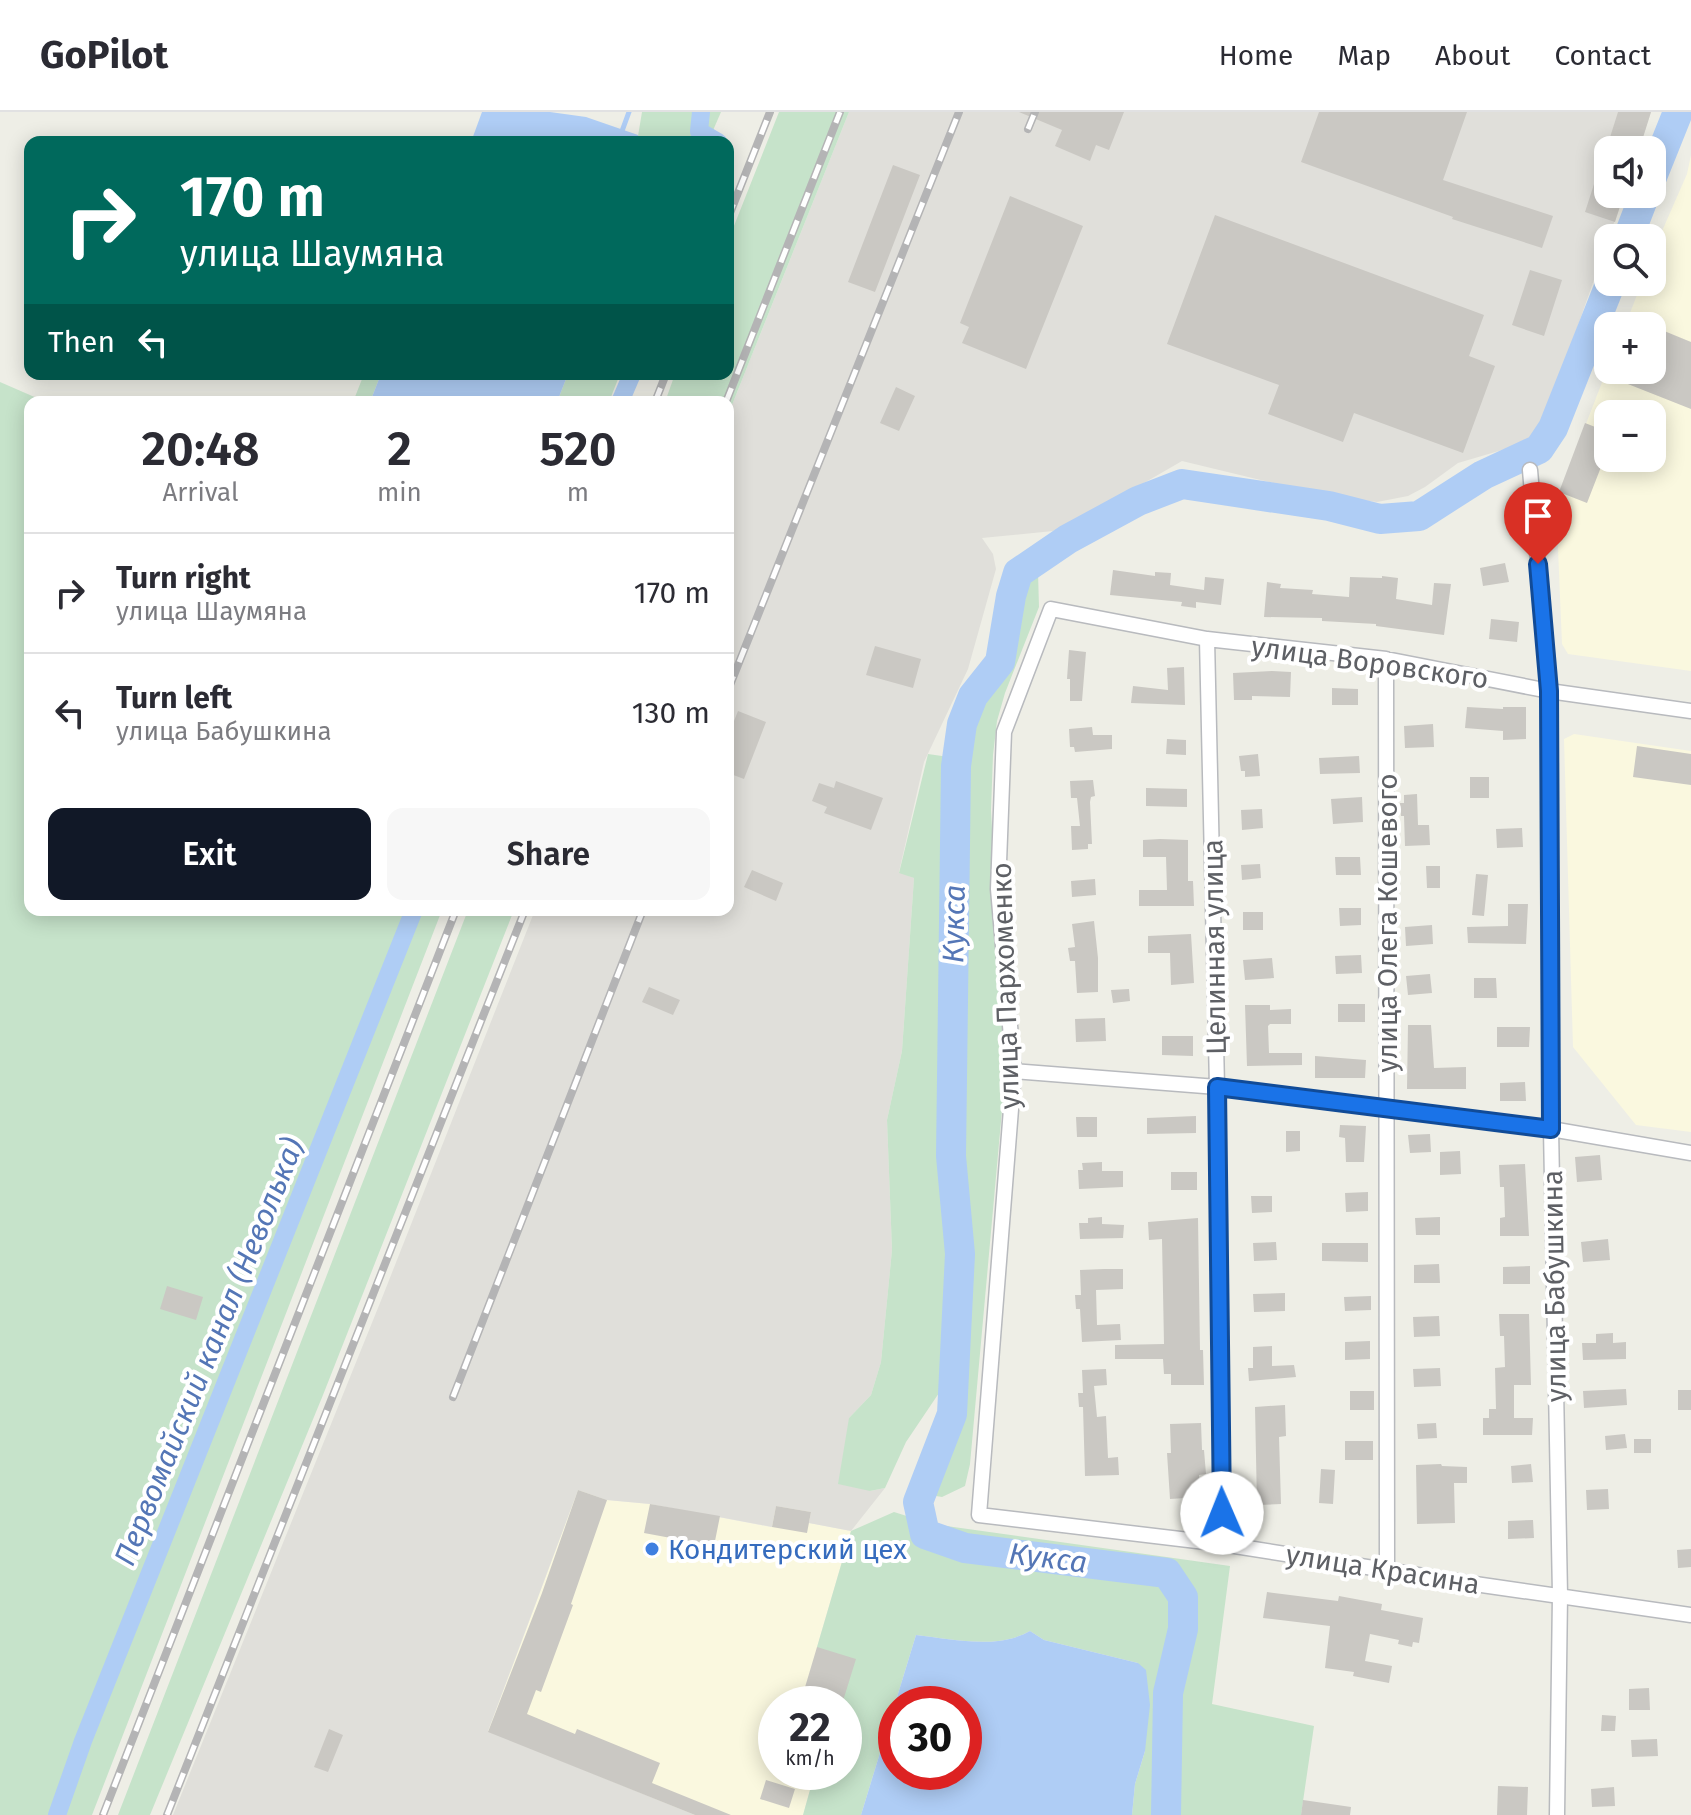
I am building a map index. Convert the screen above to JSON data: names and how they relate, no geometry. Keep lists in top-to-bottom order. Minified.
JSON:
{"streets":{"street":["улица Воровского","улица Олега Кошевого","Целинная улица","улица Пархоменко","улица Бабушкина","улица Красина"]},"crossings":[["улица Воровского","улица Олега Кошевого"],["улица Воровского","Целинная улица"],["улица Воровского","улица Пархоменко"],["улица Воровского","улица Бабушкина"],["улица Олега Кошевого","улица Красина"],["Целинная улица","улица Красина"],["улица Пархоменко","улица Красина"],["улица Бабушкина","улица Красина"]],"water":["Кукса","Первомайский канал (Неволька)"],"places":["Кондитерский цех"],"page":{"header":"GoPilot","nav":["Home","Map","About","Contact"],"map_buttons":["+","−"],"turn":["170 m","улица Шаумяна"],"then":"Then","eta":["20:48","Arrival","2","min","520","m"],"list":[{"name":"Turn right","note":"улица Шаумяна","value":"170 m"},{"name":"Turn left","note":"улица Бабушкина","value":"130 m"}],"buttons":["Exit","Share"],"speed":"22 km/h","limit":"30"}}
